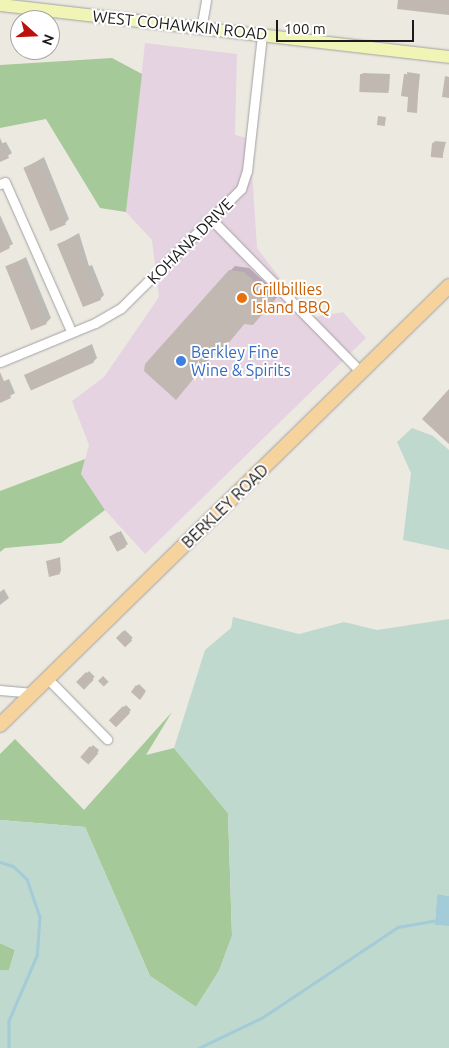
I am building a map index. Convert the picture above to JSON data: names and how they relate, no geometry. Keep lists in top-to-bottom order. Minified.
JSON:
{"streets":{"main road":["WEST COHAWKIN ROAD","BERKLEY ROAD"],"street":["KOHANA DRIVE"]},"crossings":[["WEST COHAWKIN ROAD","KOHANA DRIVE"]],"places":["Grillbillies Island BBQ","Berkley Fine Wine & Spirits"],"scale_bar":"100 m","north":"right"}
